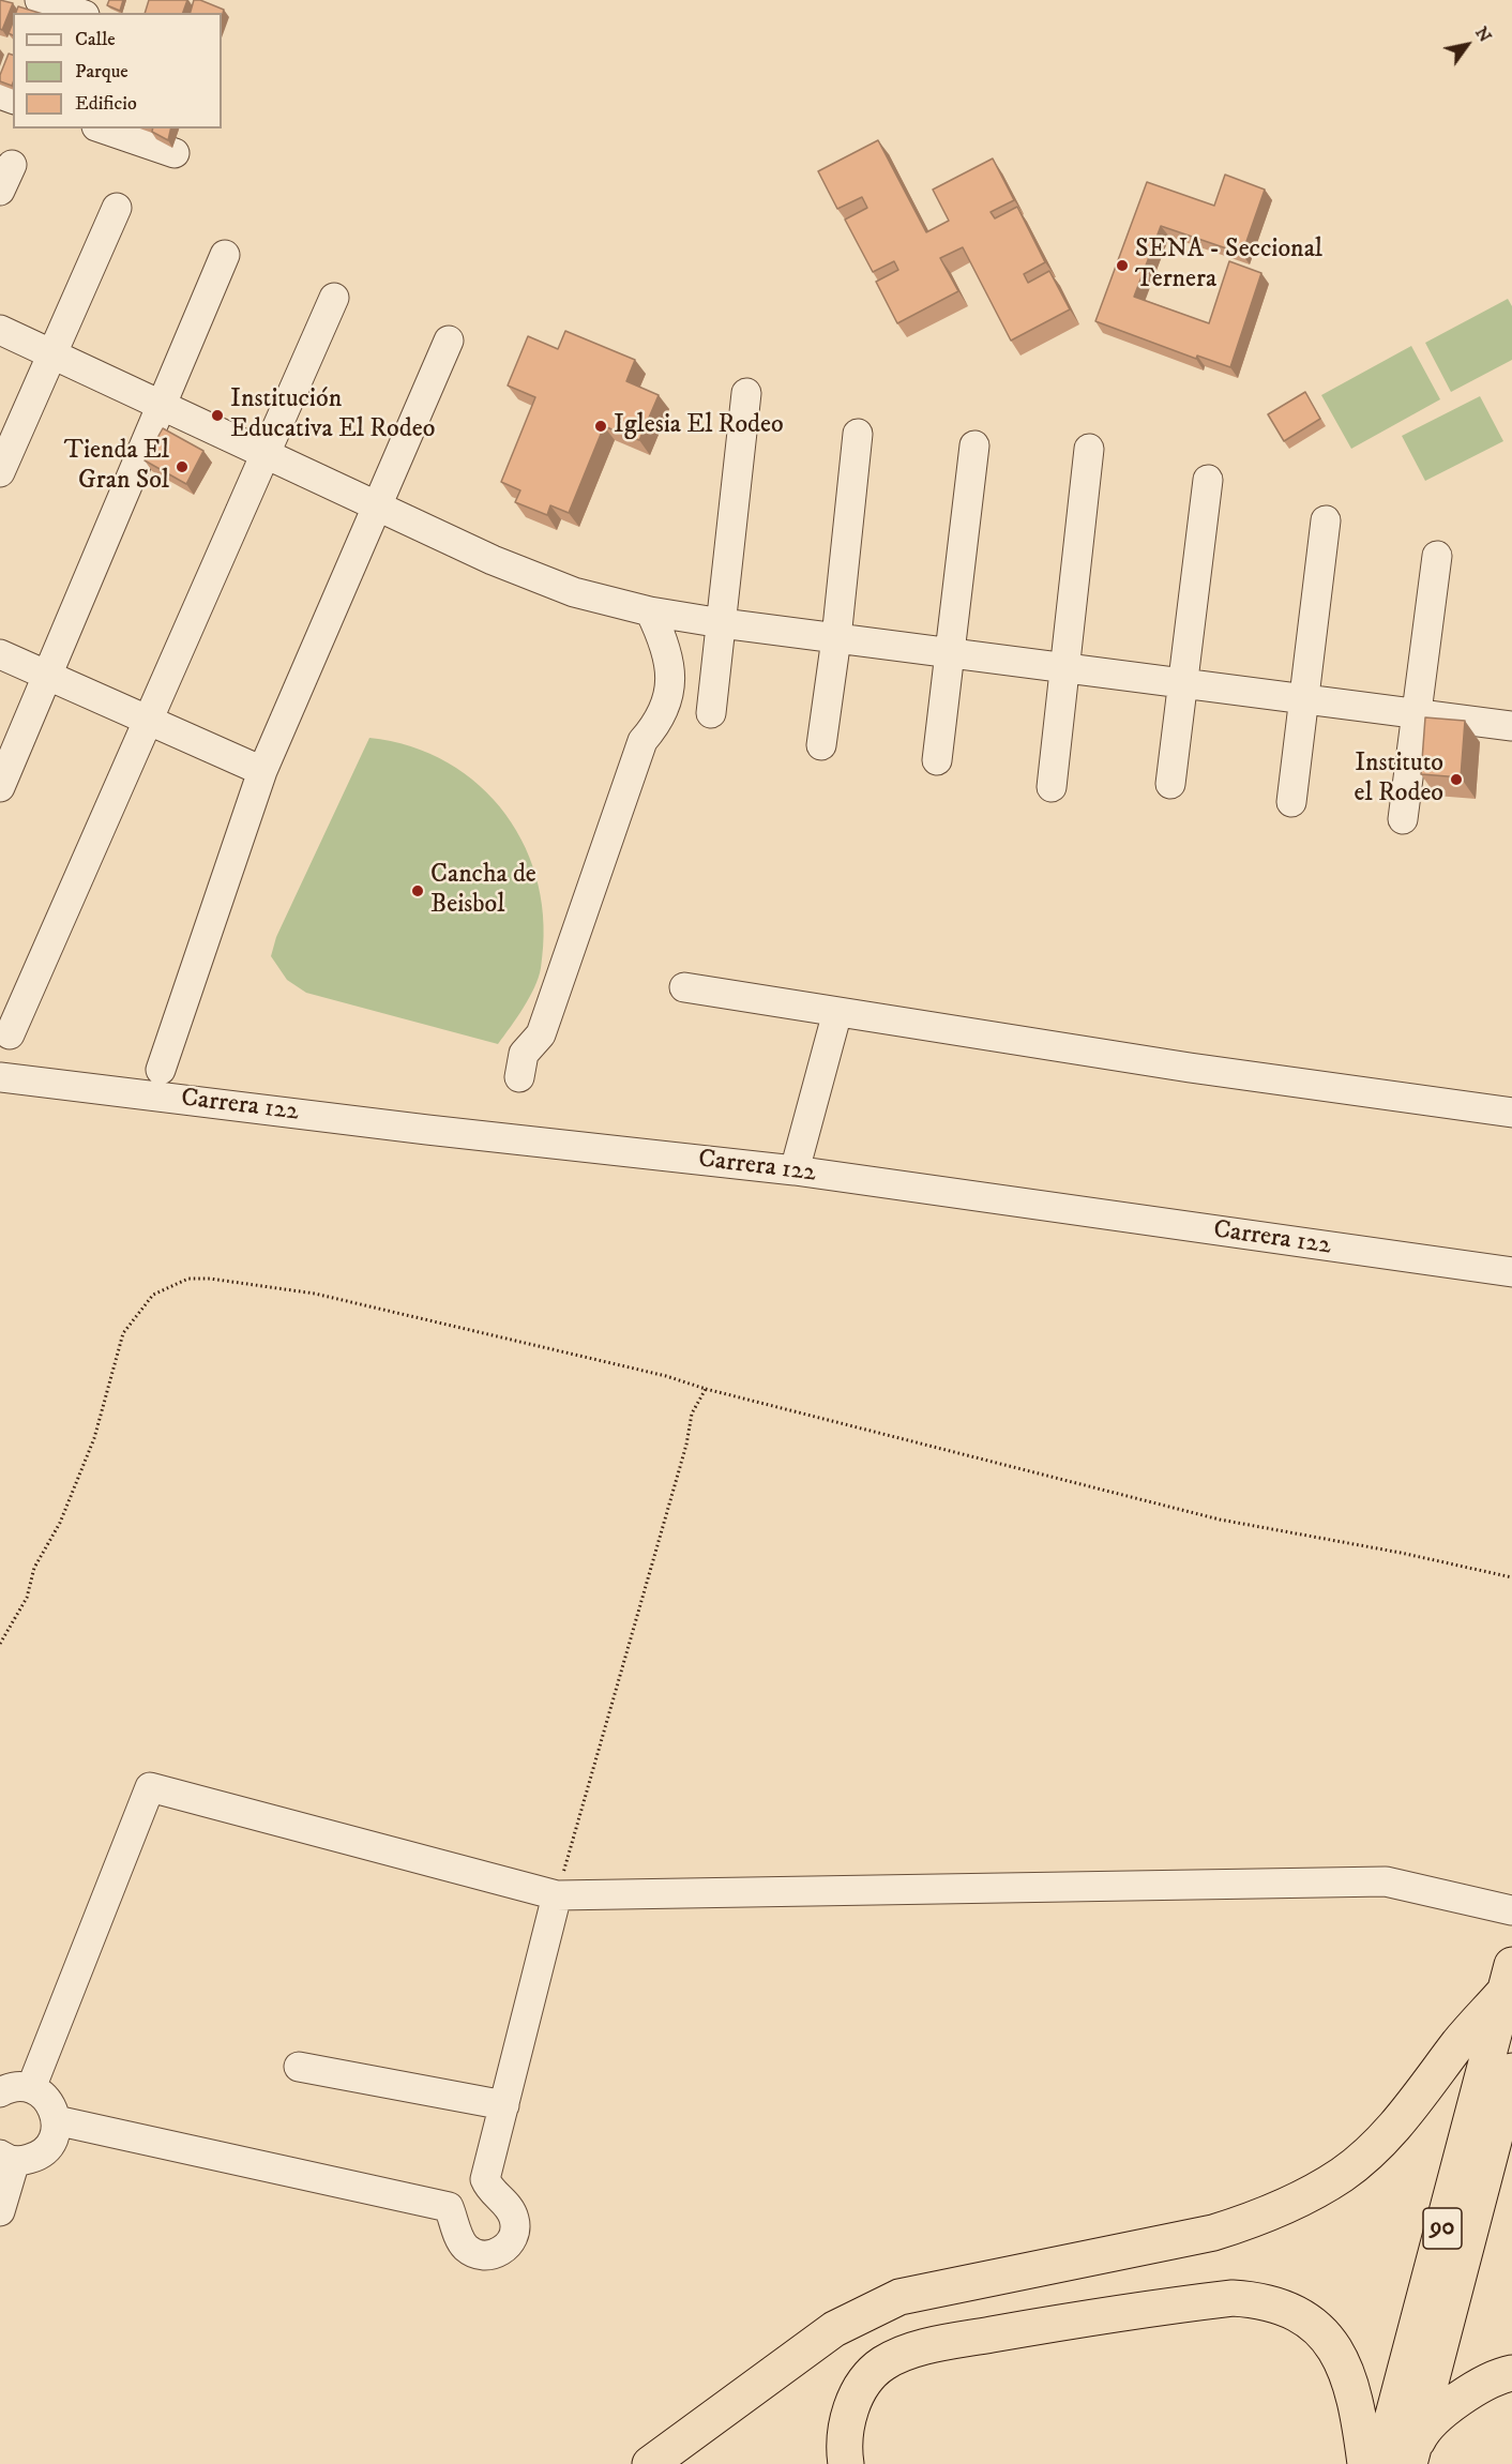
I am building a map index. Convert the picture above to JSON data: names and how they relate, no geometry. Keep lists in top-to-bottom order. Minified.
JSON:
{"streets":{"highway":["90"],"street":["Carrera 122"]},"places":["SENA - Seccional Ternera","Institución Educativa El Rodeo","Iglesia El Rodeo","Tienda El Gran Sol","Instituto el Rodeo","Cancha de Beisbol"],"legend":["Calle","Parque","Edificio"],"north":"top right"}
